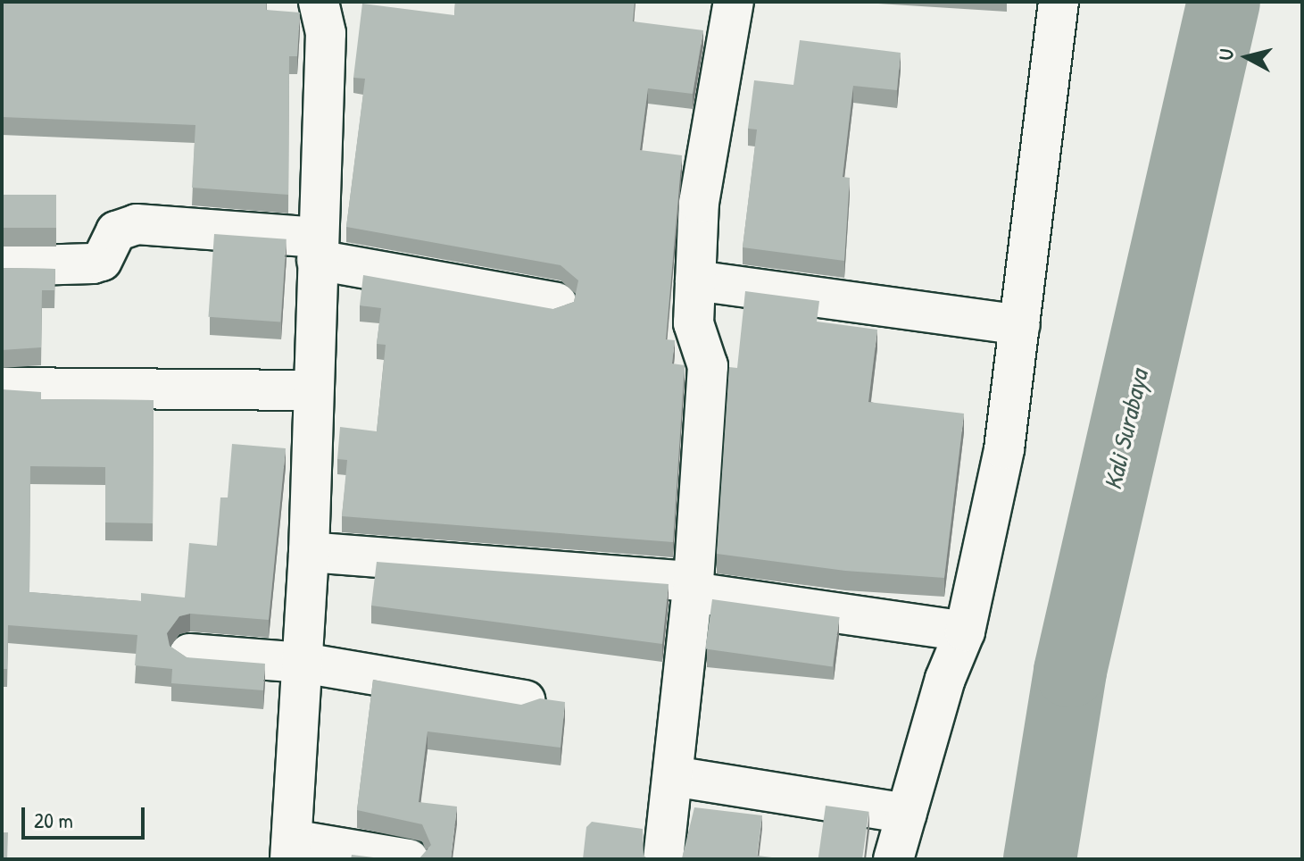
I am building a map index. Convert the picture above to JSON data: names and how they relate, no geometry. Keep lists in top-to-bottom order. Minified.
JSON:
{"water":["Kali Surabaya"],"scale_bar":"20 m","north":"left"}
